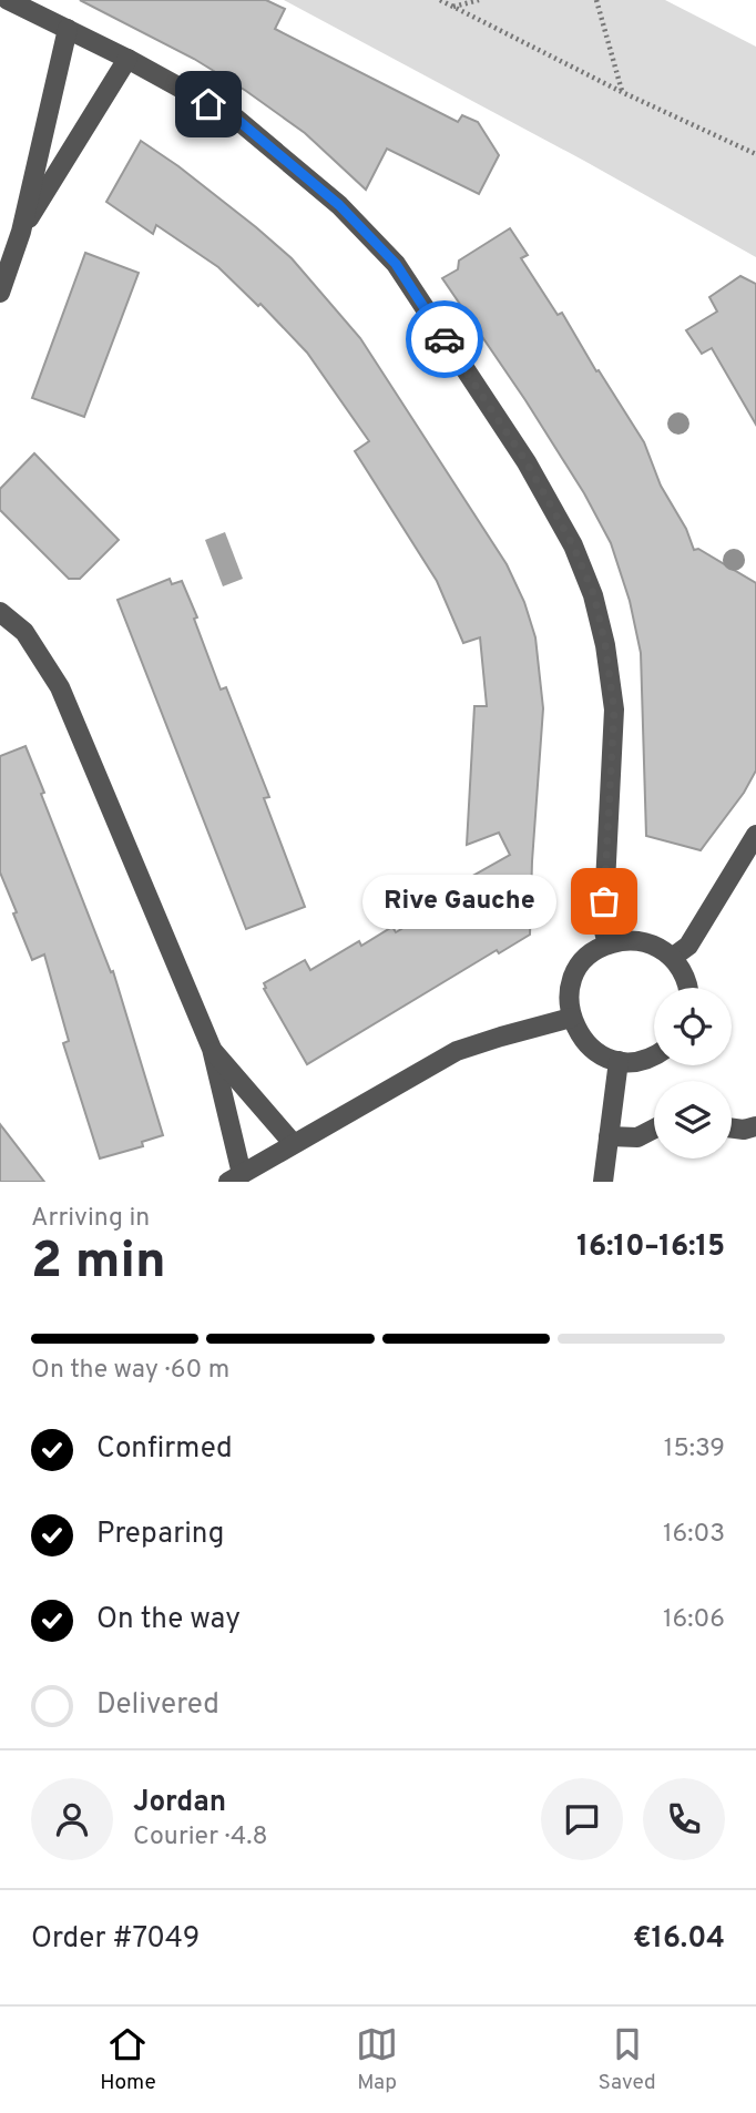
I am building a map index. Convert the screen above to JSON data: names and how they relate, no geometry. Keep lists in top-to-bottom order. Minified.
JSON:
{"places":["Rive Gauche"],"page":{"bubble":"Rive Gauche","heading":["2 min","Arriving in","16:10–16:15"],"panel":["Jordan","Courier · 4.8","Order #7049","€16.04"],"bar":"On the way · 60 m","list":[["Confirmed","15:39"],["Preparing","16:03"],["On the way","16:06"],"Delivered"],"tabs":["Home","Map","Saved"]}}
